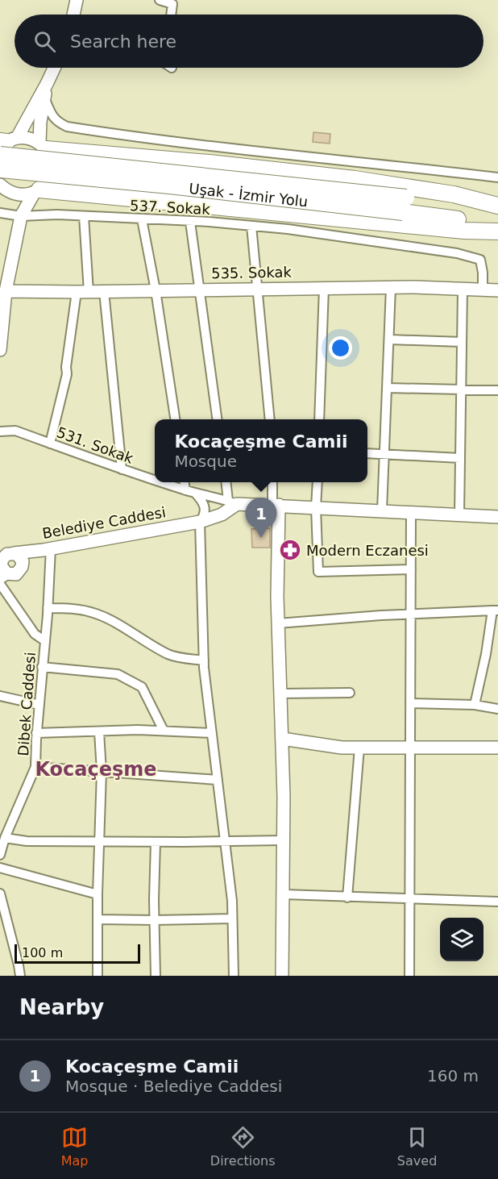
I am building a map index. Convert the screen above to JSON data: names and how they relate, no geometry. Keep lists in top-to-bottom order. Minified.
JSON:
{"streets":{"highway":["Uşak - İzmir Yolu"],"street":["537. Sokak","535. Sokak","531. Sokak","Belediye Caddesi","Dibek Caddesi"]},"crossings":[["537. Sokak","535. Sokak"],["531. Sokak","Belediye Caddesi"],["Belediye Caddesi","Dibek Caddesi"]],"districts":["Kocaçeşme"],"places":{"pharmacy":["Modern Eczanesi"]},"scale_bar":"100 m","page":{"search":"Search here","popup":["Kocaçeşme Camii","Mosque"],"pins":"1","scale":"100 m","heading":"Nearby","list":[{"mark":"1","name":"Kocaçeşme Camii","note":"Mosque · Belediye Caddesi","value":"160 m"}],"nav":["Map","Directions","Saved"]}}
